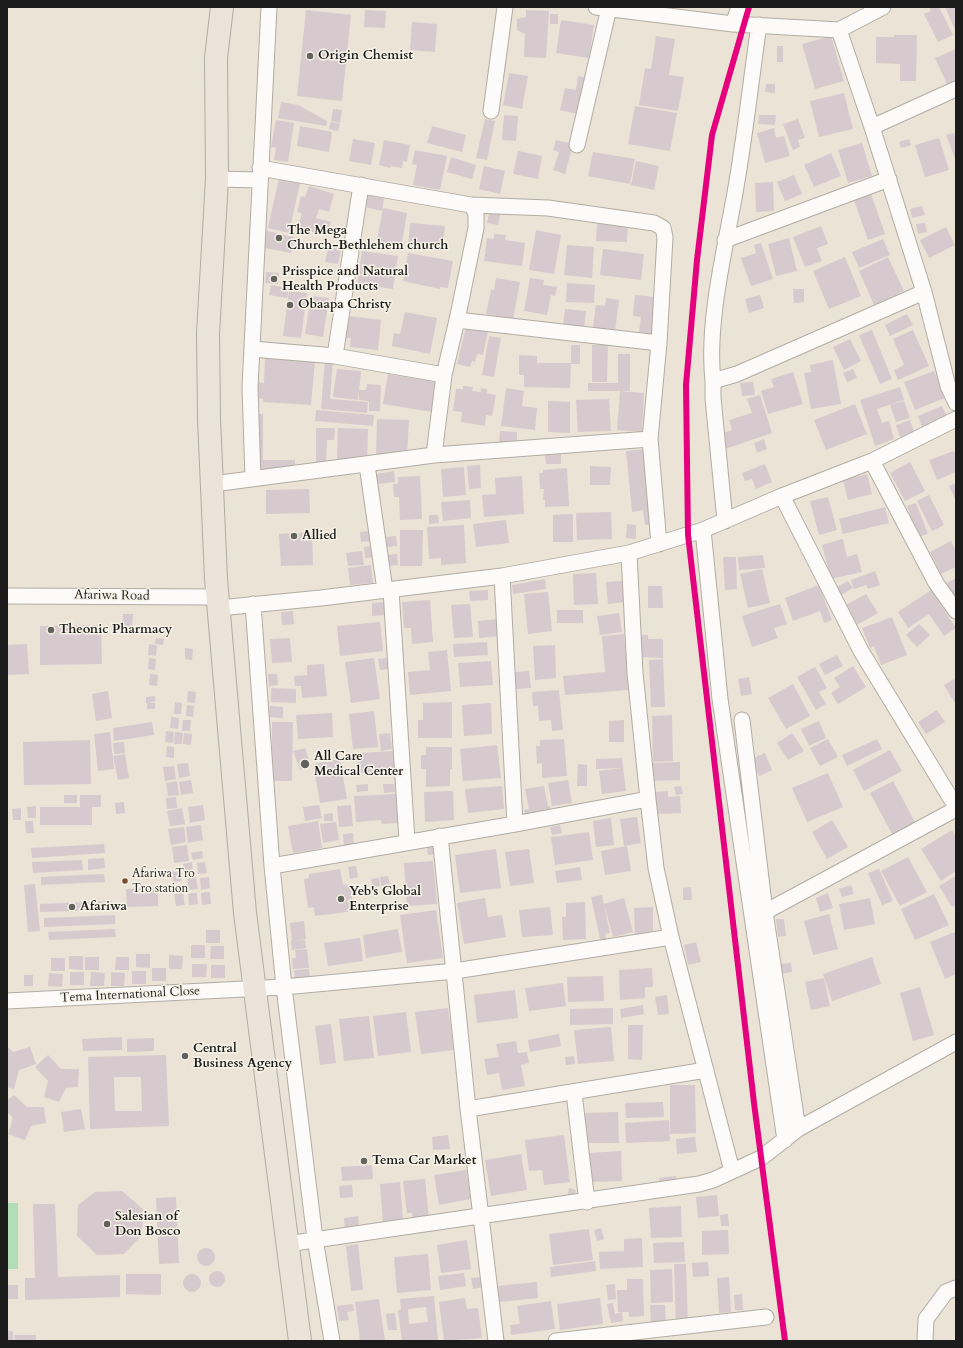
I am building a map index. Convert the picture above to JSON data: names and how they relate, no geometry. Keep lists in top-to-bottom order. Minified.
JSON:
{"streets":{"street":["Afariwa Road","Tema International Close"]},"places":["Origin Chemist","The Mega Church-Bethlehem church","Prisspice and Natural Health Products","Obaapa Christy","Allied","Theonic Pharmacy","All Care Medical Center","Afariwa Tro Tro station","Yeb's Global Enterprise","Afariwa","Central Business Agency","Tema Car Market","Salesian of Don Bosco"]}
